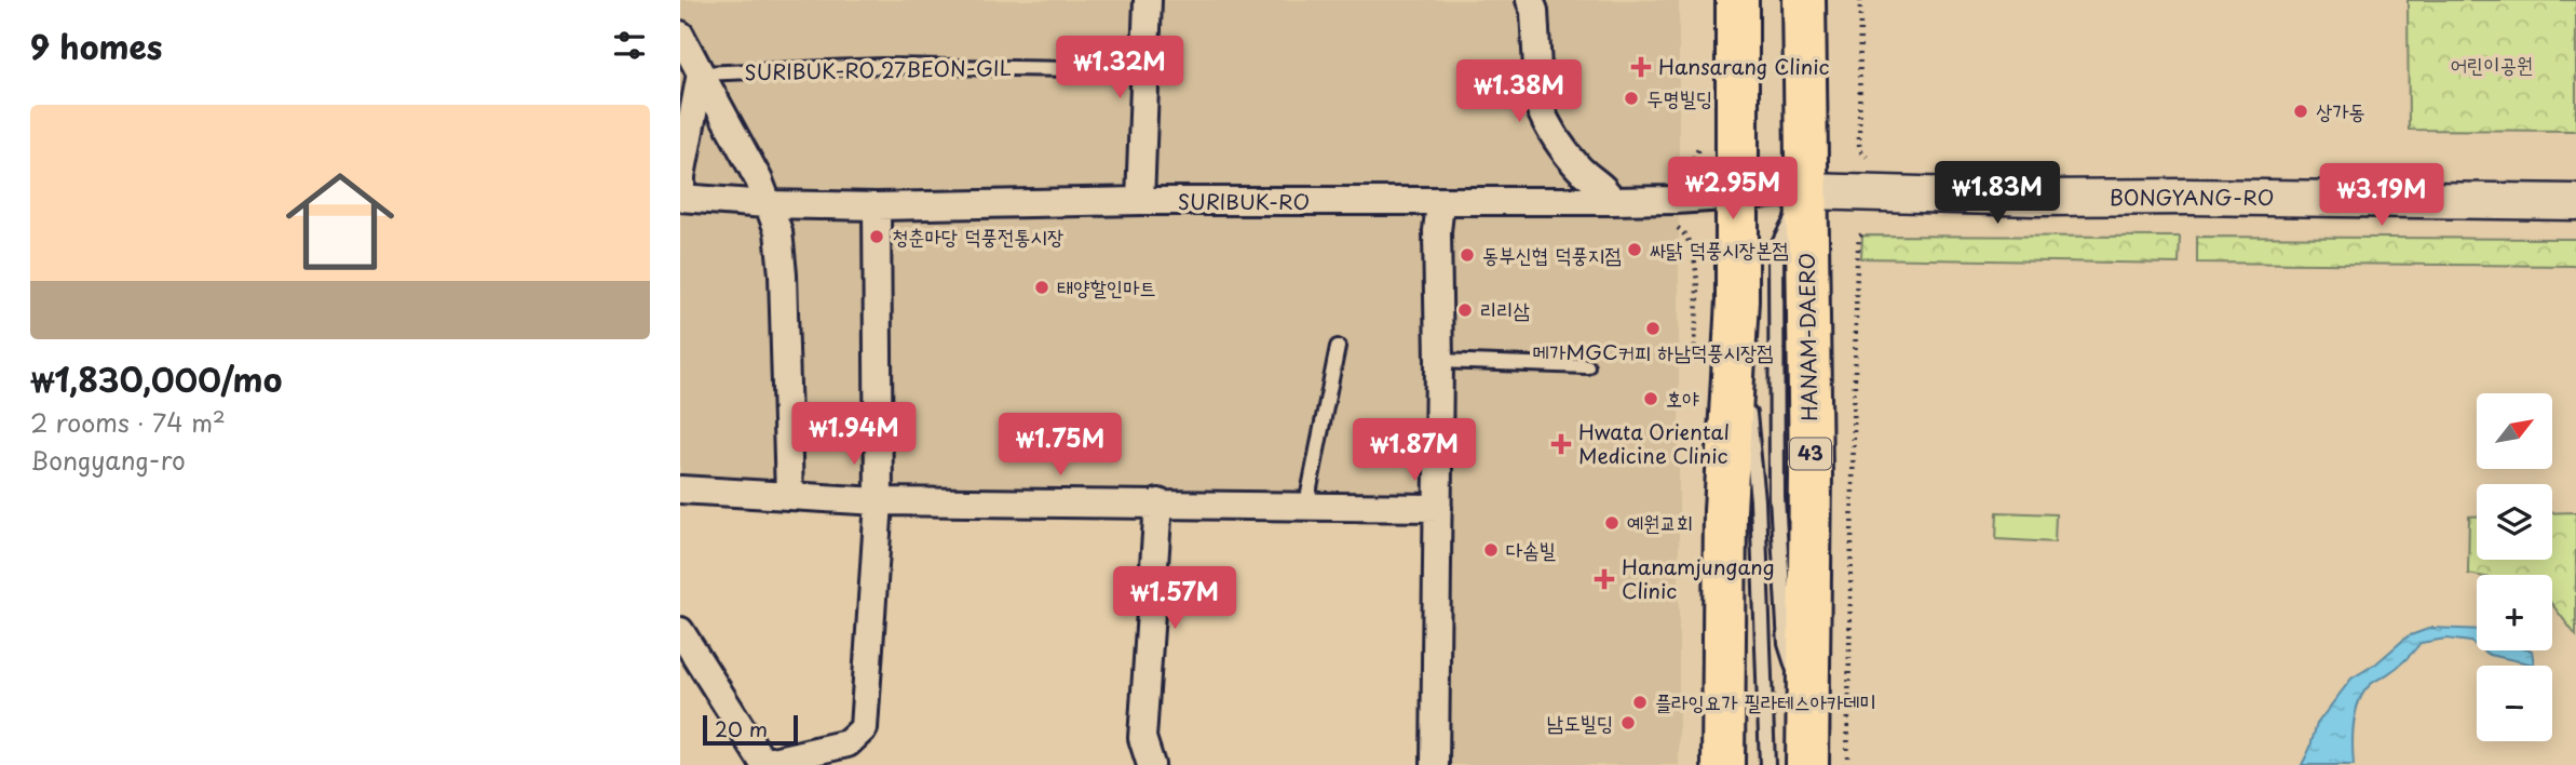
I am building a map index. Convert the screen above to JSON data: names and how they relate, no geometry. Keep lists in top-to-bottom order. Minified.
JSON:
{"streets":{"main road":["HANAM-DAERO","43"],"street":["BONGYANG-RO","SURIBUK-RO"],"lane":["SURIBUK-RO 27BEON-GIL"]},"crossings":[["SURIBUK-RO 27BEON-GIL","SURIBUK-RO"],["BONGYANG-RO","SURIBUK-RO"],["BONGYANG-RO","HANAM-DAERO"],["SURIBUK-RO","HANAM-DAERO"]],"parks":["어린이공원"],"places":{"health":["Hansarang Clinic","Hwata Oriental Medicine Clinic","Hanamjungang Clinic"],"other":["두명빌딩","상가동","청춘마당 덕풍전통시장","싸닭 덕풍시장본점","동부신협 덕풍지점","태양할인마트","리리삼","메가MGC커피 하남덕풍시장점","호야","예원교회","다솜빌","플라잉요가 필라테스아카데미","남도빌딩"]},"scale_bar":"20 m","north":"top right","page":{"heading":"9 homes","price":["₩1.32M","₩1.38M","₩2.95M","₩1.83M","₩3.19M","₩1.94M","₩1.75M","₩1.87M","₩1.57M"],"list":[{"name":"₩1,830,000/mo","note":"2 rooms · 74 m² · Bongyang-ro"}],"map_buttons":["+","−"],"scale":"20 m"}}
